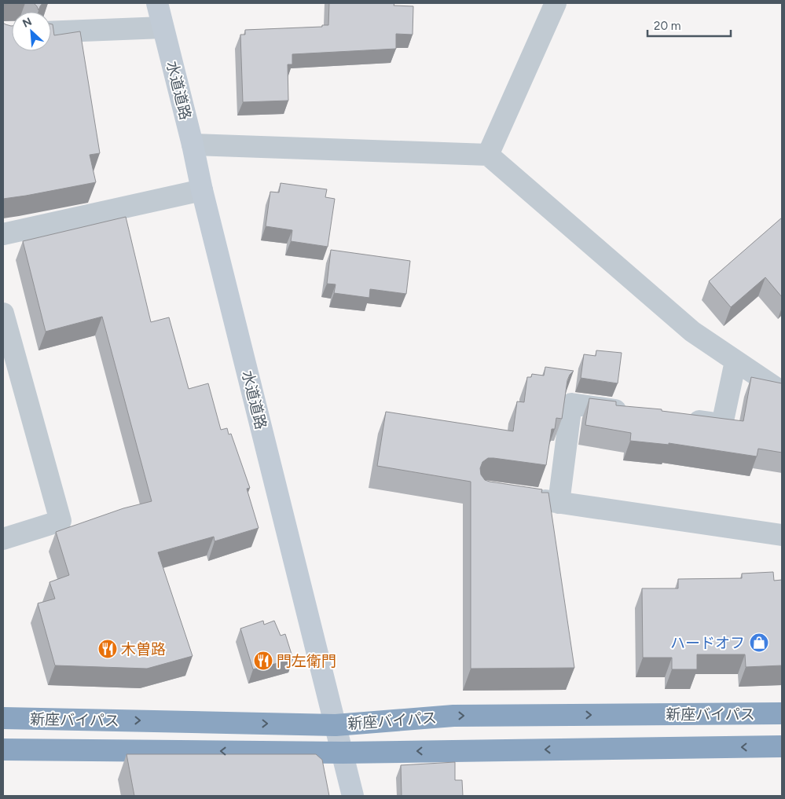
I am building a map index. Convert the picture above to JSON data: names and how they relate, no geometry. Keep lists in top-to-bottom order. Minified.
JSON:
{"streets":{"highway":["新座バイパス"],"street":["水道道路"]},"crossings":[["水道道路","新座バイパス"]],"places":{"shop":["ハードオフ"],"restaurant":["木曽路","門左衛門"]},"scale_bar":"20 m","north":"top left"}
